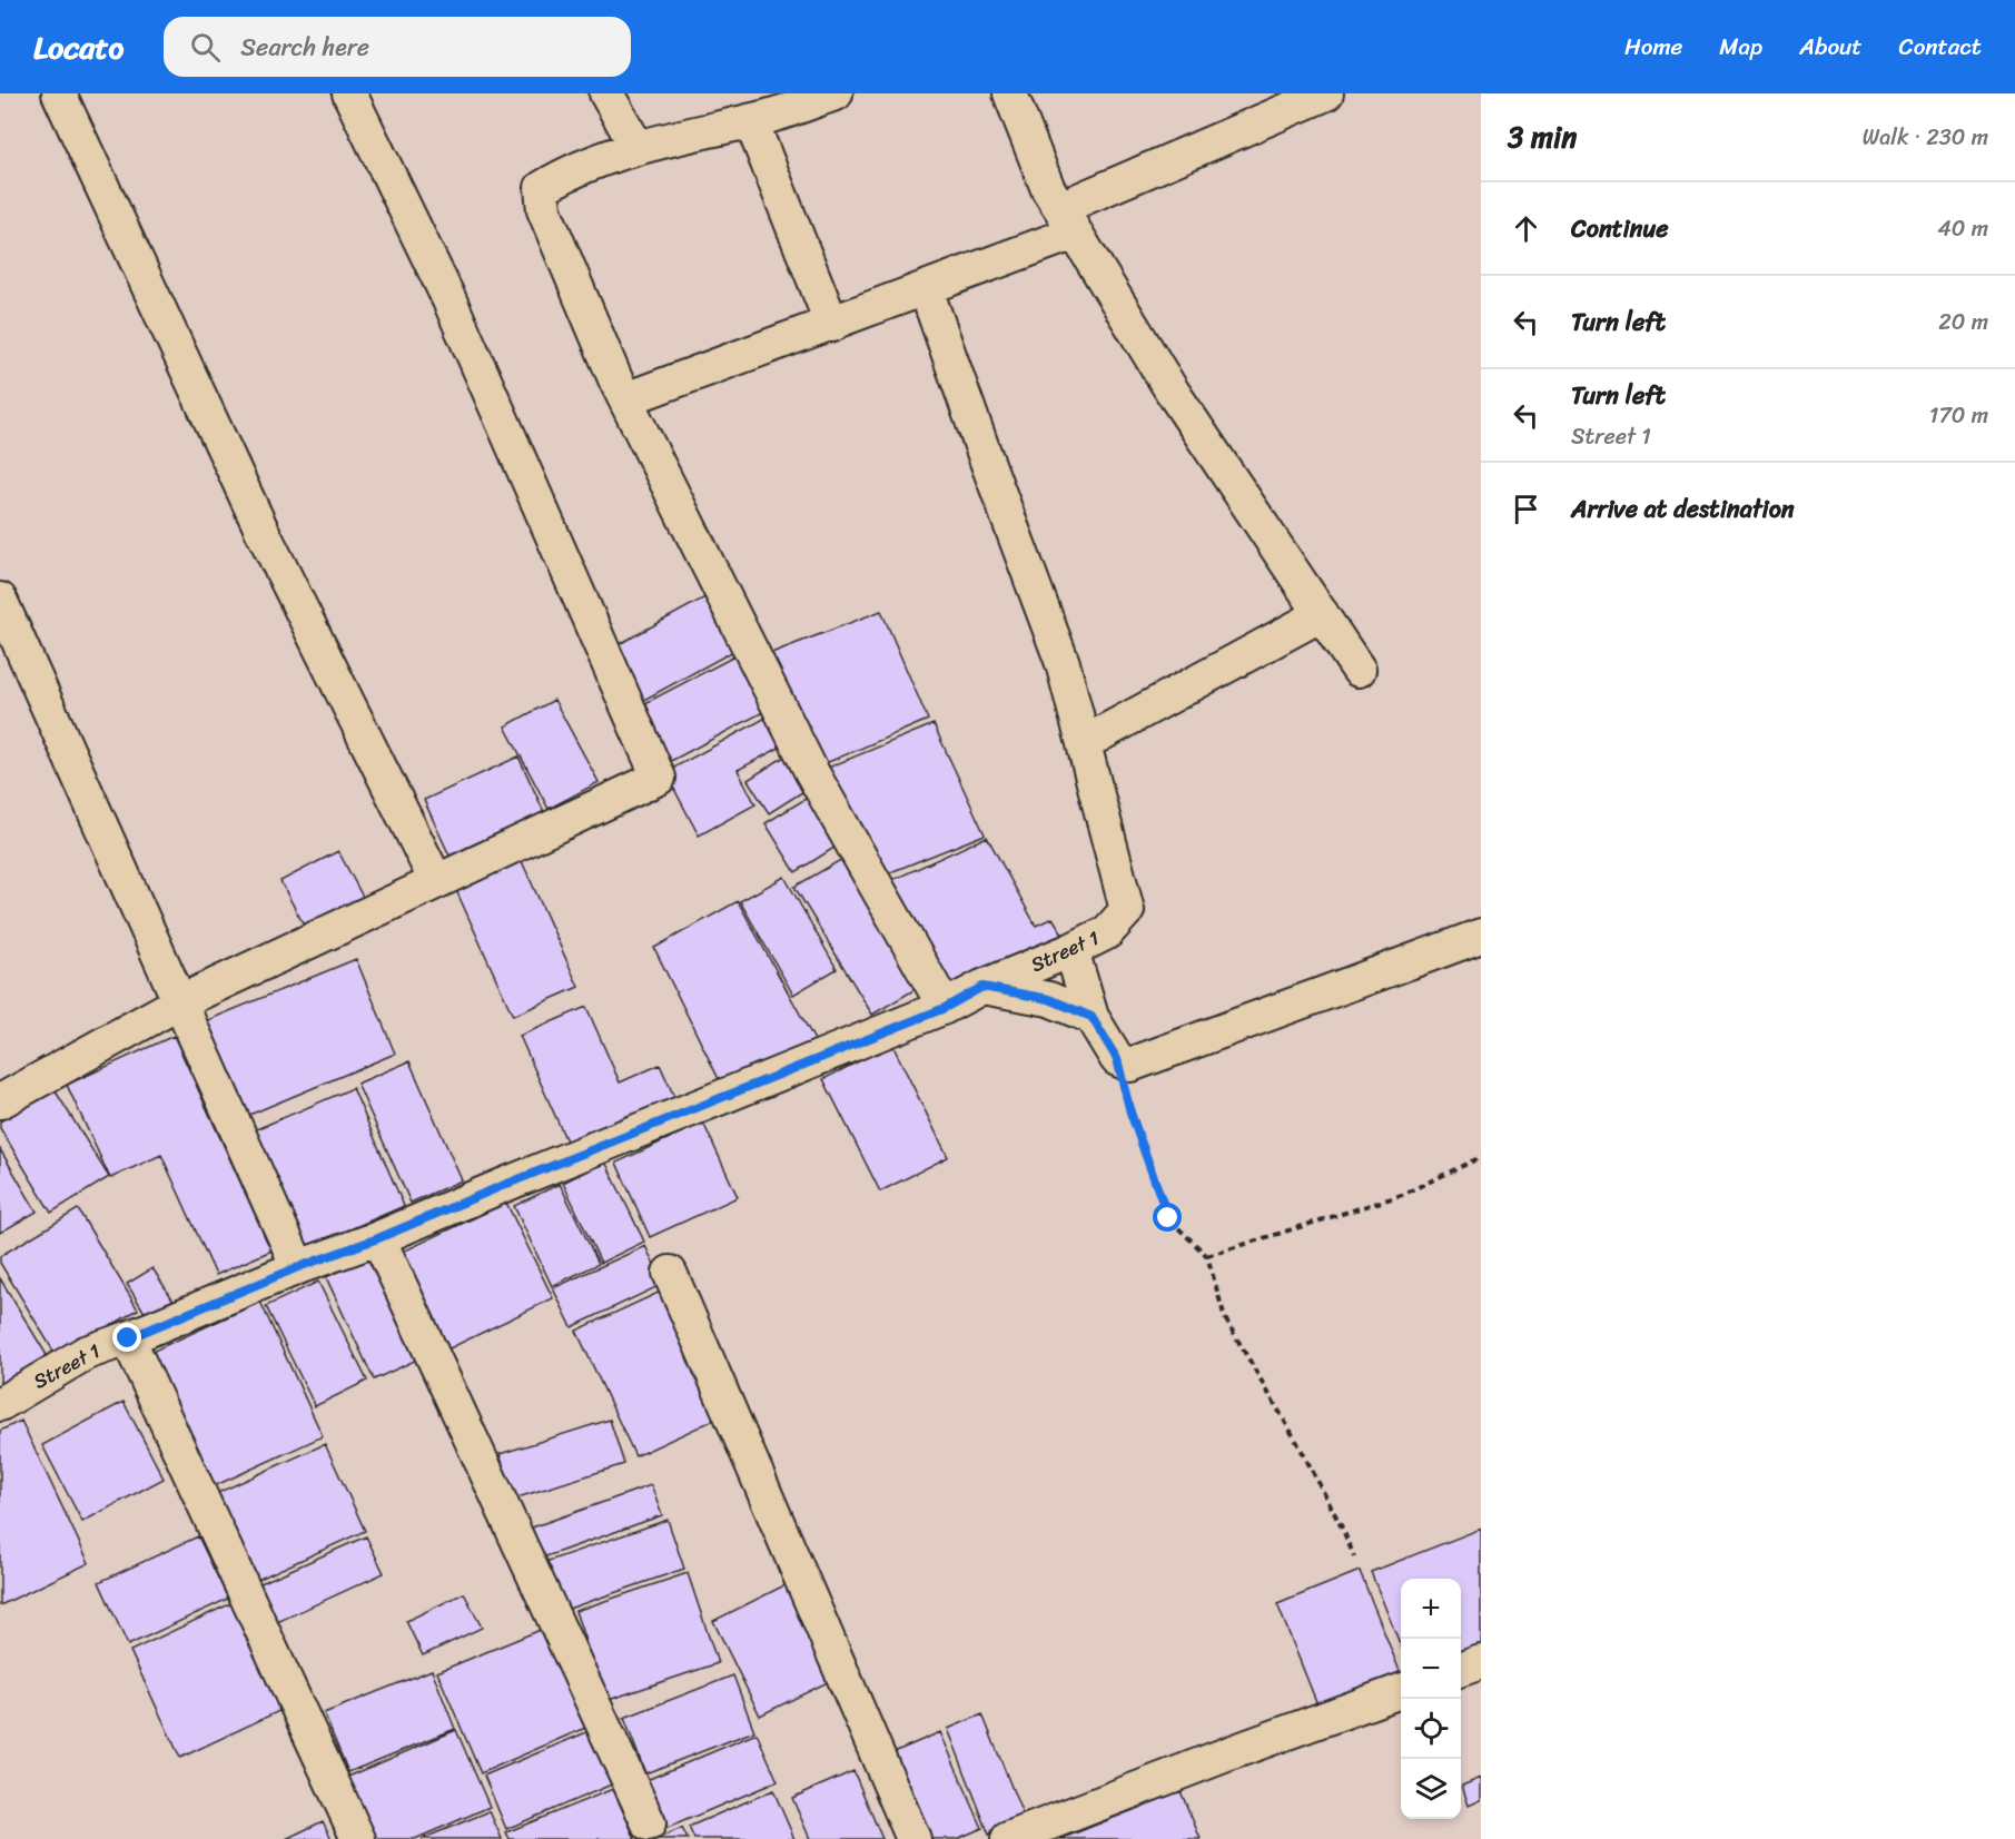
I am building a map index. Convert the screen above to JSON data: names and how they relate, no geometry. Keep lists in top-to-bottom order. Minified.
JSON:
{"streets":{"street":["Street 1"]},"page":{"header":"Locato","search":"Search here","nav":["Home","Map","About","Contact"],"heading":["3 min","Walk · 230 m"],"list":[["Continue","40 m"],["Turn left","20 m"],["Turn left","Street 1","170 m"],"Arrive at destination"],"map_buttons":["+","−"]}}
